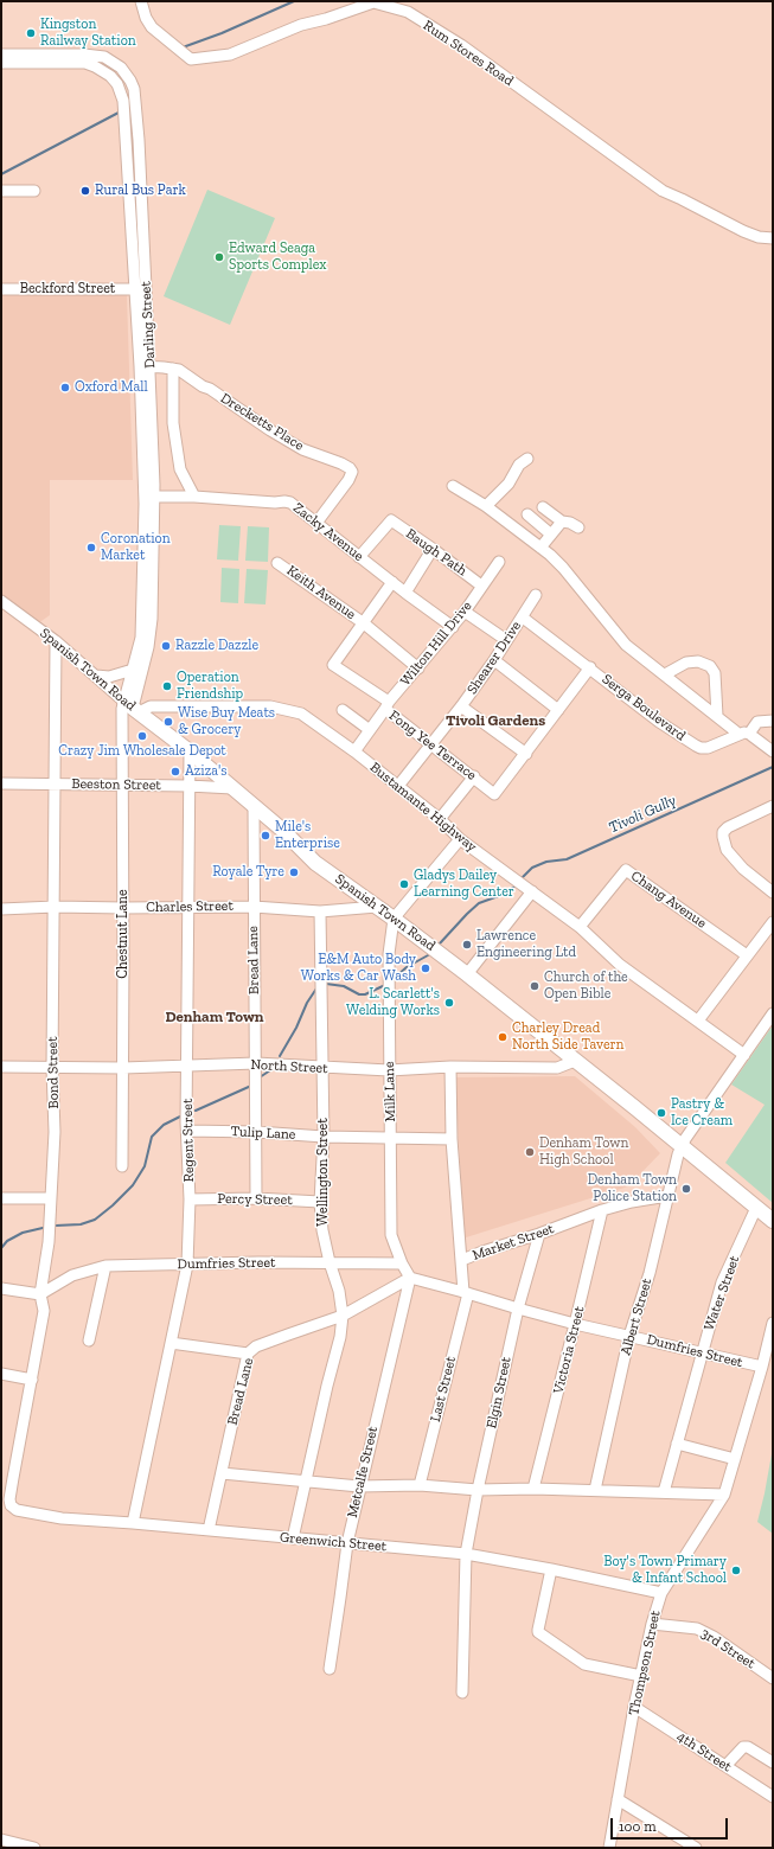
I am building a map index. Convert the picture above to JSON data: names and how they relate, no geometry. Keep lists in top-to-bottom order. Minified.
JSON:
{"streets":{"main road":["Spanish Town Road"],"street":["Rum Stores Road","Beckford Street","Darling Street","Drecketts Place","Zacky Avenue","Baugh Path","Keith Avenue","Wilton Hill Drive","Shearer Drive","Serga Boulevard","Fong Yee Terrace","Beeston Street","Bustamante Highway","Chang Avenue","Charles Street","Chestnut Lane","Bread Lane","North Street","Bond Street","Milk Lane","Tulip Lane","Regent Street","Wellington Street","Percy Street","Market Street","Dumfries Street","Water Street","Albert Street","Victoria Street","Last Street","Elgin Street","Metcalfe Street","Greenwich Street","3rd Street","Thompson Street","4th Street"]},"crossings":[["Beckford Street","Darling Street"],["Darling Street","Drecketts Place"],["Darling Street","Zacky Avenue"],["Darling Street","Spanish Town Road"],["Darling Street","Bustamante Highway"],["Darling Street","Chestnut Lane"],["Drecketts Place","Zacky Avenue"],["Zacky Avenue","Baugh Path"],["Zacky Avenue","Wilton Hill Drive"],["Baugh Path","Wilton Hill Drive"],["Keith Avenue","Wilton Hill Drive"],["Keith Avenue","Fong Yee Terrace"],["Wilton Hill Drive","Fong Yee Terrace"],["Wilton Hill Drive","Bustamante Highway"],["Shearer Drive","Serga Boulevard"],["Shearer Drive","Fong Yee Terrace"],["Shearer Drive","Bustamante Highway"],["Spanish Town Road","Beeston Street"],["Spanish Town Road","Bustamante Highway"],["Spanish Town Road","Charles Street"],["Spanish Town Road","Chestnut Lane"],["Spanish Town Road","Bread Lane"],["Spanish Town Road","North Street"],["Spanish Town Road","Bond Street"],["Spanish Town Road","Milk Lane"],["Spanish Town Road","Regent Street"],["Spanish Town Road","Water Street"],["Spanish Town Road","Albert Street"],["Serga Boulevard","Fong Yee Terrace"],["Beeston Street","Chestnut Lane"],["Beeston Street","Bond Street"],["Beeston Street","Regent Street"],["Bustamante Highway","Chang Avenue"],["Bustamante Highway","Chestnut Lane"],["Bustamante Highway","Albert Street"],["Charles Street","Chestnut Lane"],["Charles Street","Bread Lane"],["Charles Street","Bond Street"],["Charles Street","Regent Street"],["Charles Street","Wellington Street"],["Chestnut Lane","North Street"],["Bread Lane","North Street"],["Bread Lane","Tulip Lane"],["Bread Lane","Wellington Street"],["Bread Lane","Percy Street"],["Bread Lane","Greenwich Street"],["North Street","Bond Street"],["North Street","Milk Lane"],["North Street","Regent Street"],["North Street","Wellington Street"],["Bond Street","Dumfries Street"],["Bond Street","Greenwich Street"],["Milk Lane","Tulip Lane"],["Milk Lane","Dumfries Street"],["Tulip Lane","Regent Street"],["Tulip Lane","Wellington Street"],["Regent Street","Percy Street"],["Regent Street","Dumfries Street"],["Regent Street","Greenwich Street"],["Wellington Street","Percy Street"],["Wellington Street","Dumfries Street"],["Wellington Street","Greenwich Street"],["Market Street","Dumfries Street"],["Market Street","Albert Street"],["Market Street","Victoria Street"],["Market Street","Last Street"],["Market Street","Elgin Street"],["Dumfries Street","Water Street"],["Dumfries Street","Albert Street"],["Dumfries Street","Victoria Street"],["Dumfries Street","Last Street"],["Dumfries Street","Elgin Street"],["Dumfries Street","Thompson Street"],["Elgin Street","Greenwich Street"],["Metcalfe Street","Greenwich Street"],["Greenwich Street","Thompson Street"],["3rd Street","Thompson Street"],["Thompson Street","4th Street"]],"districts":["Tivoli Gardens","Denham Town"],"water":["Tivoli Gully"],"places":["Kingston Railway Station","Rural Bus Park","Edward Seaga Sports Complex","Oxford Mall","Coronation Market","Razzle Dazzle","Operation Friendship","Wise Buy Meats & Grocery","Crazy Jim Wholesale Depot","Aziza's","Mile's Enterprise","Royale Tyre","Gladys Dailey Learning Center","Lawrence Engineering Ltd","E&M Auto Body Works & Car Wash","Church of the Open Bible","L. Scarlett's Welding Works","Charley Dread North Side Tavern","Pastry & Ice Cream","Denham Town High School","Denham Town Police Station","Boy's Town Primary & Infant School"],"scale_bar":"100 m"}
